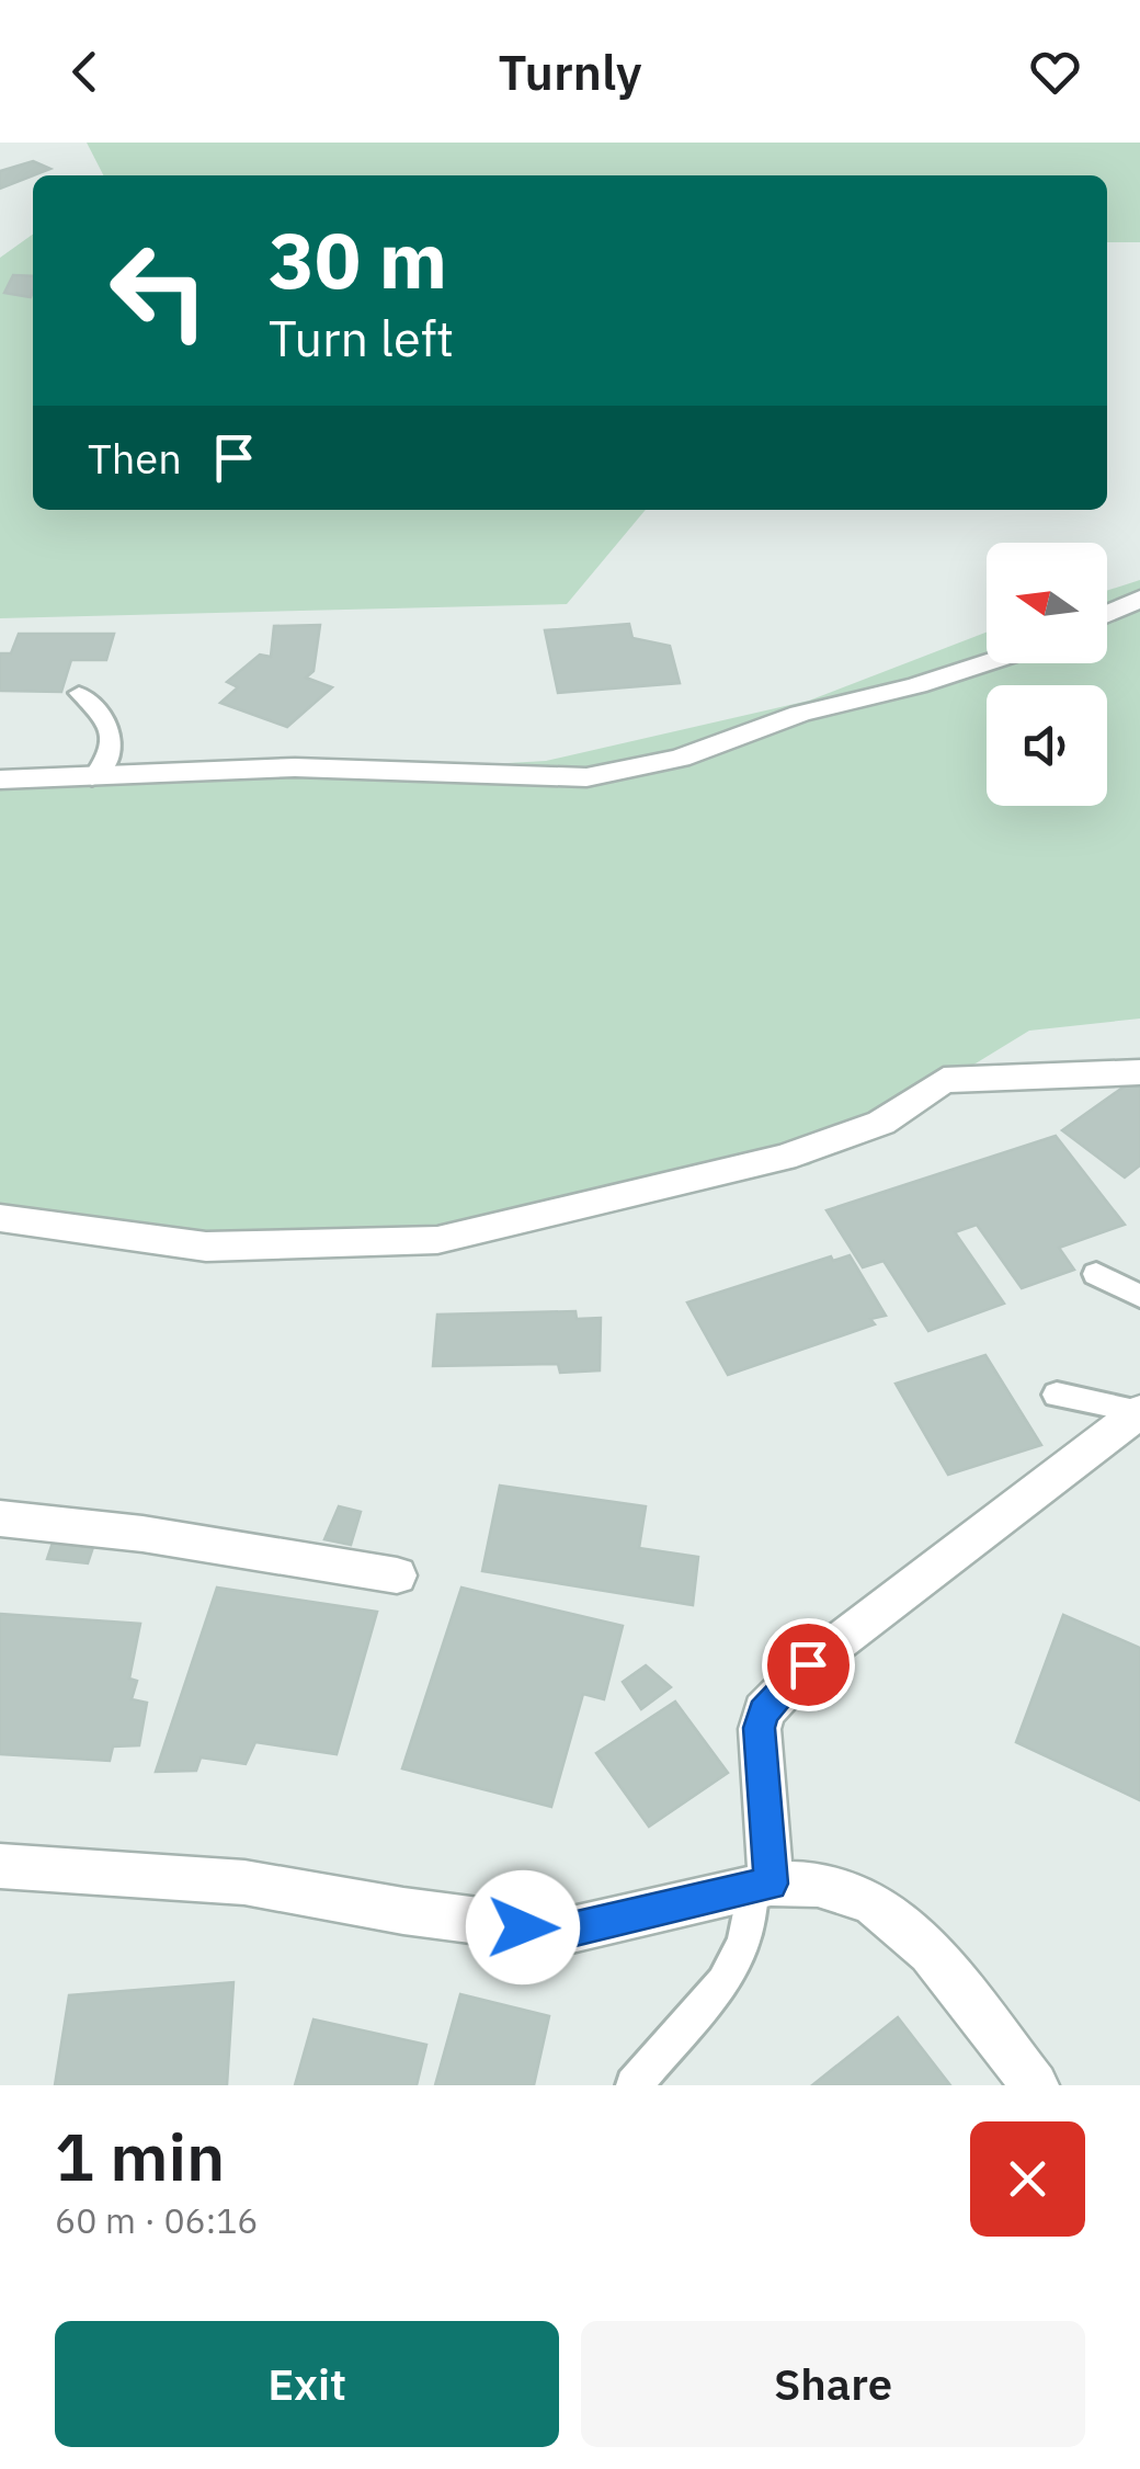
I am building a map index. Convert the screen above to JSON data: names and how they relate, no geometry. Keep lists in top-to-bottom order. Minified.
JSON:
{"north":"left","page":{"header":"Turnly","turn":["30 m","Turn left"],"then":"Then","heading":["1 min","60 m · 06:16"],"buttons":["Exit","Share"]}}
